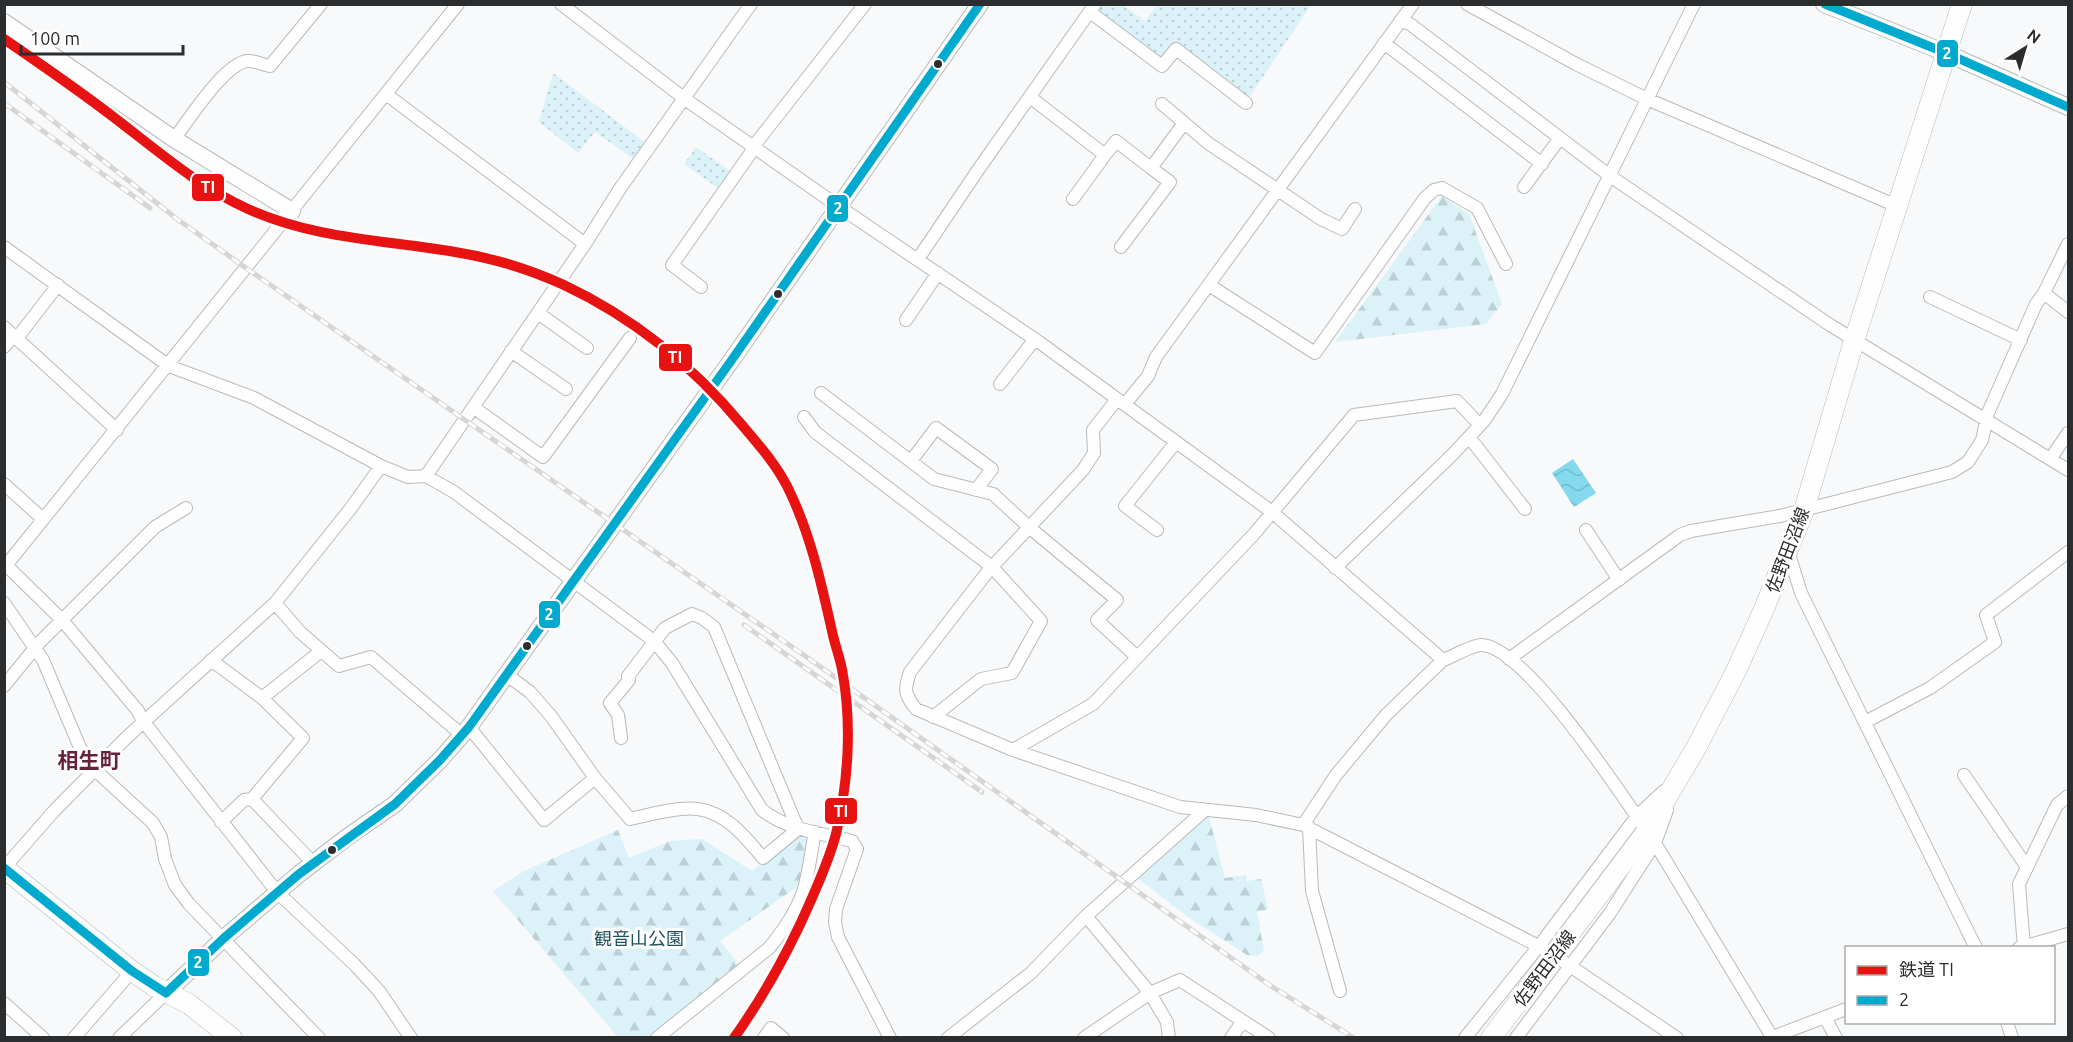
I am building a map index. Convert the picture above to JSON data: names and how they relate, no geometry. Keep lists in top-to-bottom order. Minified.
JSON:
{"streets":{"main road":["佐野田沼線"]},"districts":["相生町"],"parks":["観音山公園"],"lines":["transit line 2","rail line TI"],"legend":["鉄道 TI","2"],"scale_bar":"100 m","north":"top right"}
